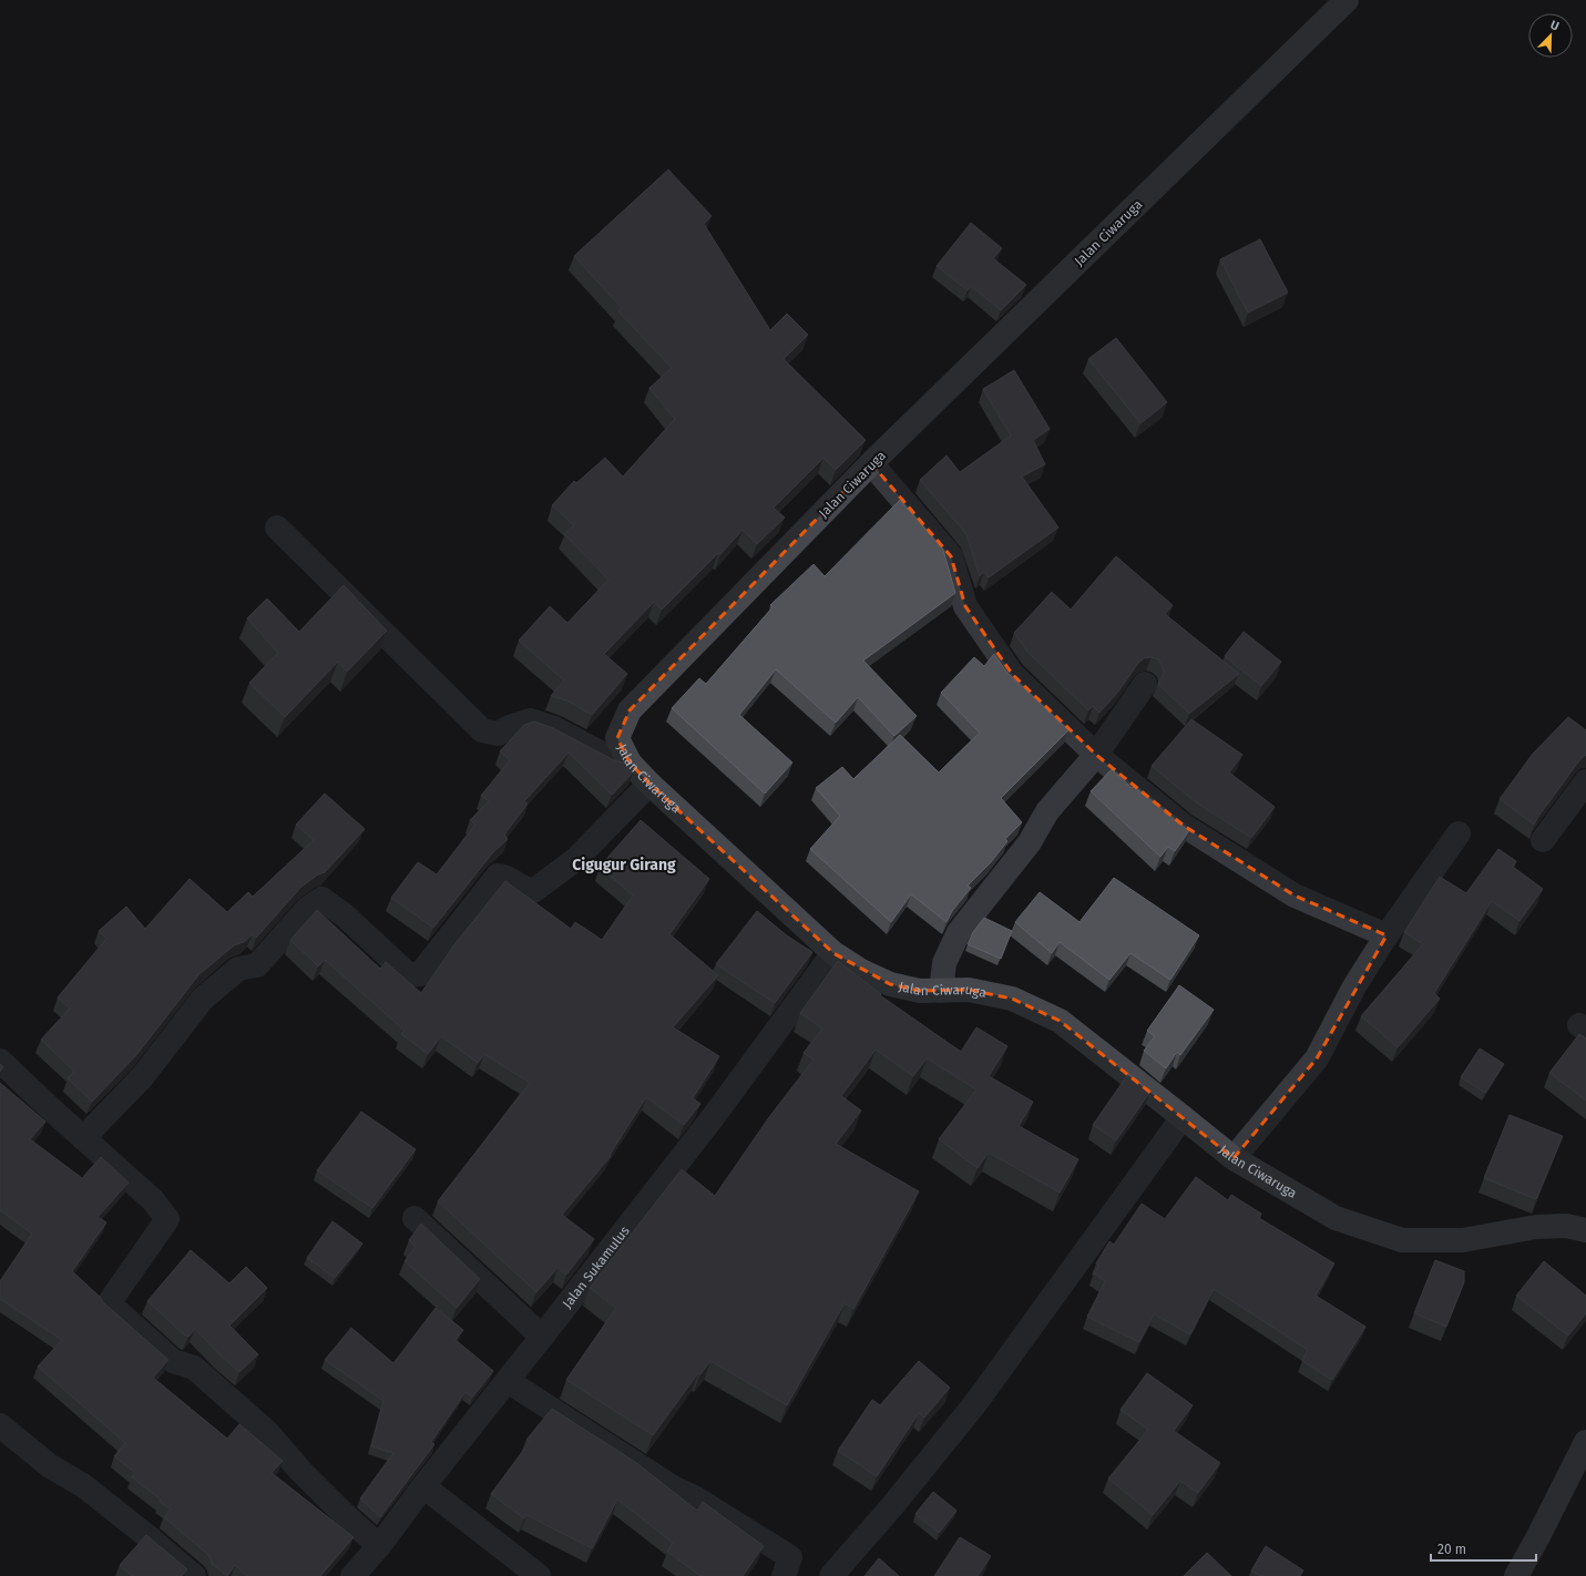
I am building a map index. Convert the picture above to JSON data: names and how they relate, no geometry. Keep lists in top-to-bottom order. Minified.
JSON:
{"streets":{"street":["Jalan Ciwaruga","Jalan Sukamulus"]},"crossings":[["Jalan Ciwaruga","Jalan Sukamulus"]],"districts":["Cigugur Girang"],"scale_bar":"20 m","north":"top right"}
